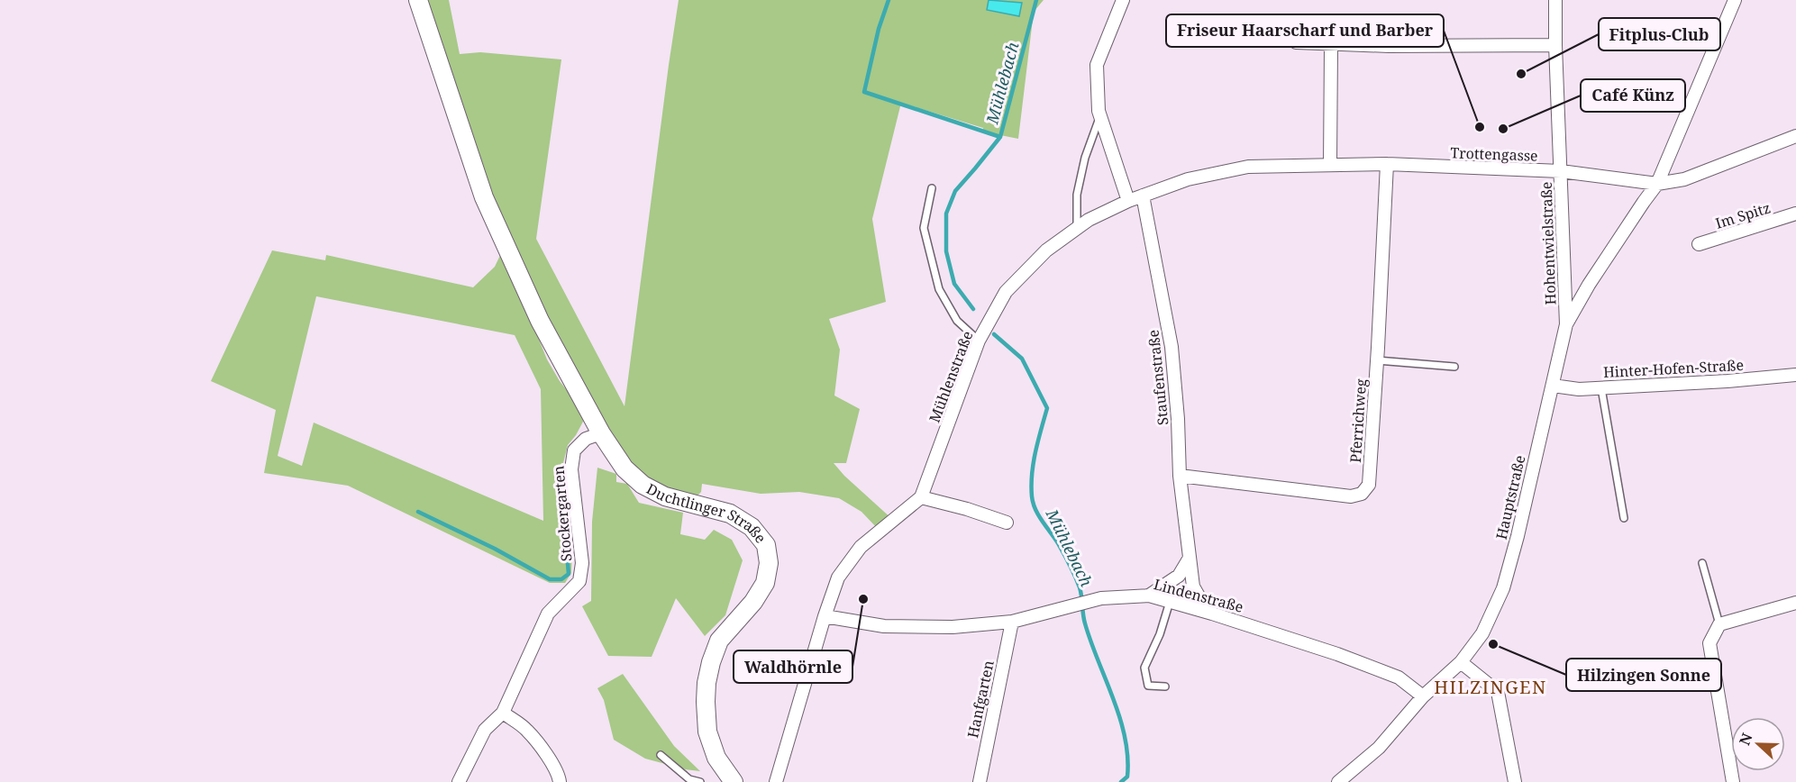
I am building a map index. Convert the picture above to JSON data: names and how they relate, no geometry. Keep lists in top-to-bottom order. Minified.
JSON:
{"streets":{"main road":["Duchtlinger Straße"],"street":["Trottengasse","Im Spitz","Hohentwielstraße","Hinter-Hofen-Straße","Mühlenstraße","Staufenstraße","Pferrichweg","Hauptstraße","Stockergarten","Lindenstraße","Hanfgarten"]},"crossings":[["Trottengasse","Hohentwielstraße"],["Trottengasse","Mühlenstraße"],["Trottengasse","Staufenstraße"],["Trottengasse","Pferrichweg"],["Trottengasse","Hauptstraße"],["Hohentwielstraße","Hauptstraße"],["Hinter-Hofen-Straße","Hauptstraße"],["Staufenstraße","Pferrichweg"],["Staufenstraße","Lindenstraße"],["Hauptstraße","Lindenstraße"],["Stockergarten","Duchtlinger Straße"],["Lindenstraße","Hanfgarten"]],"districts":["HILZINGEN"],"water":["Mühlebach"],"places":["Fitplus-Club","Friseur Haarscharf und Barber","Café Künz","Waldhörnle","Hilzingen Sonne"],"north":"left"}
